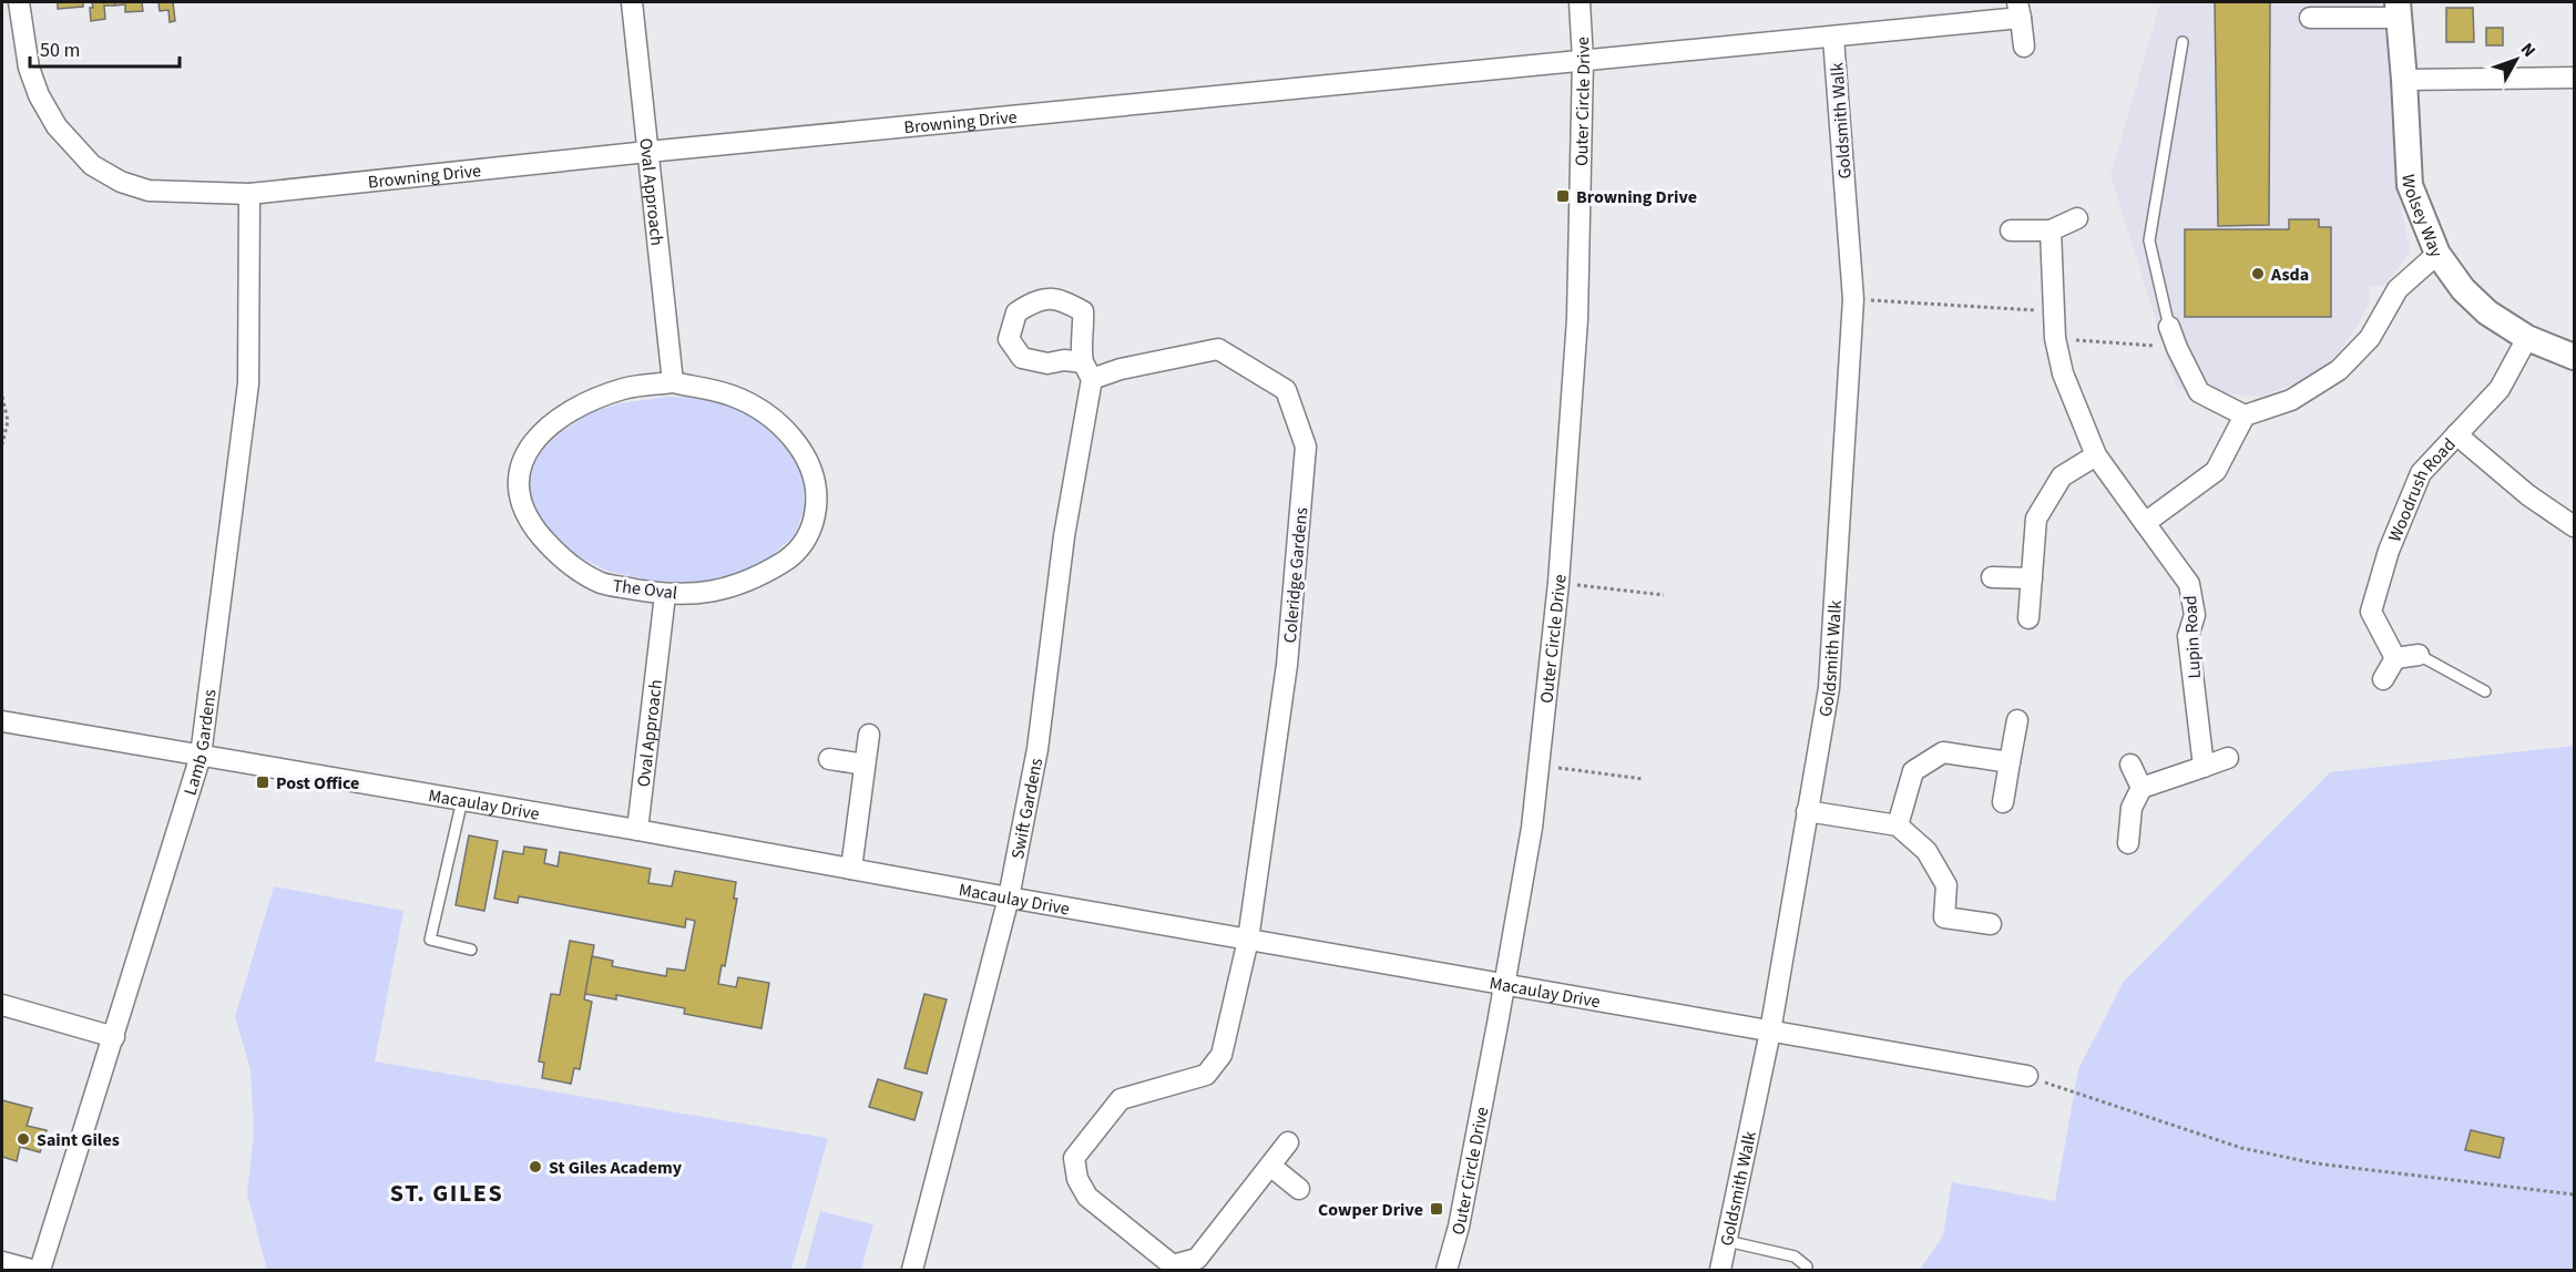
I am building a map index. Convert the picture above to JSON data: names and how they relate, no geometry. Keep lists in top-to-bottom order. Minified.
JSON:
{"streets":{"street":["Outer Circle Drive","Browning Drive","Goldsmith Walk","Oval Approach","Wolsey Way","Woodrush Road","Coleridge Gardens","The Oval","Lupin Road","Lamb Gardens","Macaulay Drive","Swift Gardens"]},"crossings":[["Outer Circle Drive","Browning Drive"],["Outer Circle Drive","Macaulay Drive"],["Browning Drive","Goldsmith Walk"],["Browning Drive","Oval Approach"],["Browning Drive","Lamb Gardens"],["Goldsmith Walk","Macaulay Drive"],["Oval Approach","The Oval"],["Oval Approach","Macaulay Drive"],["Wolsey Way","Woodrush Road"],["Coleridge Gardens","Macaulay Drive"],["Coleridge Gardens","Swift Gardens"],["Lamb Gardens","Macaulay Drive"],["Macaulay Drive","Swift Gardens"]],"districts":["ST. GILES"],"places":{"transit":["Browning Drive","Post Office","Cowper Drive"],"other":["Asda","Saint Giles","St Giles Academy"]},"scale_bar":"50 m","north":"top right"}
